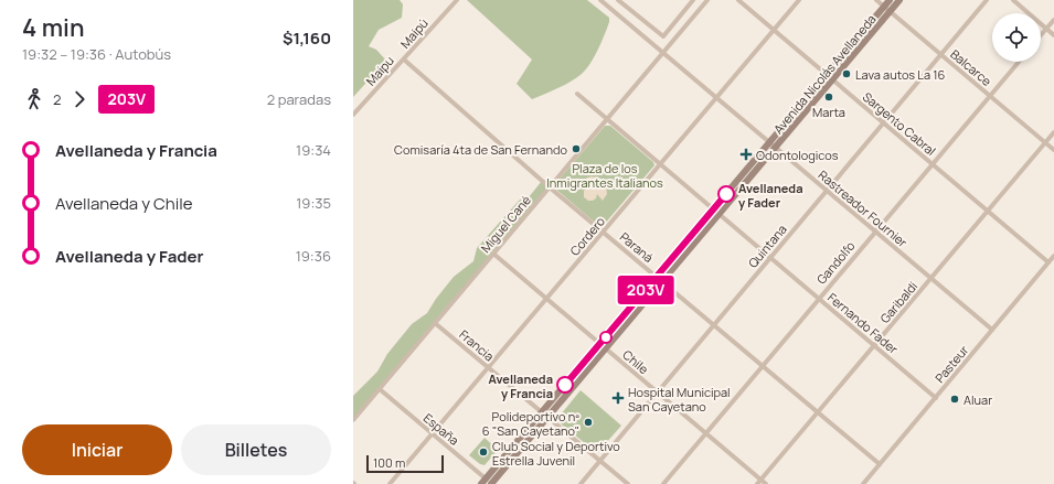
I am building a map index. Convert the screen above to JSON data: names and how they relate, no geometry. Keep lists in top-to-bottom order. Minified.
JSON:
{"streets":{"main road":["Avenida Nicolás Avellaneda"],"street":["Maipú","Balcarce","Maipu","Sargento Cabral","Rastreador Fournier","Miguel Cané","Cordero","Quintana","Paraná","Gandolfo","Garibaldi","Fernando Fader","Francia","Chile","Pasteur","España"]},"crossings":[["Maipú","Maipu"],["Maipú","Paraná"],["Balcarce","Avenida Nicolás Avellaneda"],["Balcarce","Quintana"],["Balcarce","Gandolfo"],["Balcarce","Garibaldi"],["Maipu","Paraná"],["Avenida Nicolás Avellaneda","Sargento Cabral"],["Avenida Nicolás Avellaneda","Rastreador Fournier"],["Avenida Nicolás Avellaneda","Paraná"],["Avenida Nicolás Avellaneda","Fernando Fader"],["Avenida Nicolás Avellaneda","Francia"],["Avenida Nicolás Avellaneda","Chile"],["Avenida Nicolás Avellaneda","España"],["Sargento Cabral","Cordero"],["Sargento Cabral","Quintana"],["Sargento Cabral","Gandolfo"],["Sargento Cabral","Garibaldi"],["Sargento Cabral","Pasteur"],["Rastreador Fournier","Miguel Cané"],["Rastreador Fournier","Cordero"],["Rastreador Fournier","Quintana"],["Rastreador Fournier","Gandolfo"],["Rastreador Fournier","Garibaldi"],["Rastreador Fournier","Pasteur"],["Miguel Cané","Paraná"],["Miguel Cané","Fernando Fader"],["Miguel Cané","Francia"],["Miguel Cané","Chile"],["Miguel Cané","España"],["Cordero","Paraná"],["Cordero","Fernando Fader"],["Cordero","Francia"],["Cordero","Chile"],["Cordero","España"],["Quintana","Paraná"],["Quintana","Fernando Fader"],["Quintana","Francia"],["Quintana","Chile"],["Paraná","Gandolfo"],["Paraná","Garibaldi"],["Paraná","Pasteur"],["Gandolfo","Fernando Fader"],["Gandolfo","Chile"],["Garibaldi","Fernando Fader"],["Garibaldi","Chile"],["Fernando Fader","Pasteur"]],"parks":["Plaza de los Inmigrantes Italianos"],"places":{"other":["Lava autos La 16","Marta","Comisaría 4ta de San Fernando","Avellaneda y Fader","Avellaneda y Francia","Aluar","Polideportivo nº 6 \"San Cayetano\"","Club Social y Deportivo Estrella Juvenil"],"health":["Odontologicos","Hospital Municipal San Cayetano"]},"lines":["bus line 203V"],"scale_bar":"100 m","page":{"heading":["4 min","19:32 – 19:36 · Autobús","$1,160"],"on_map":"203V","legs":["2","203V","2 paradas"],"list":[{"name":"Avellaneda y Francia","value":"19:34"},{"name":"Avellaneda y Chile","value":"19:35"},{"name":"Avellaneda y Fader","value":"19:36"}],"buttons":["Iniciar","Billetes"],"scale":"100 m"}}
